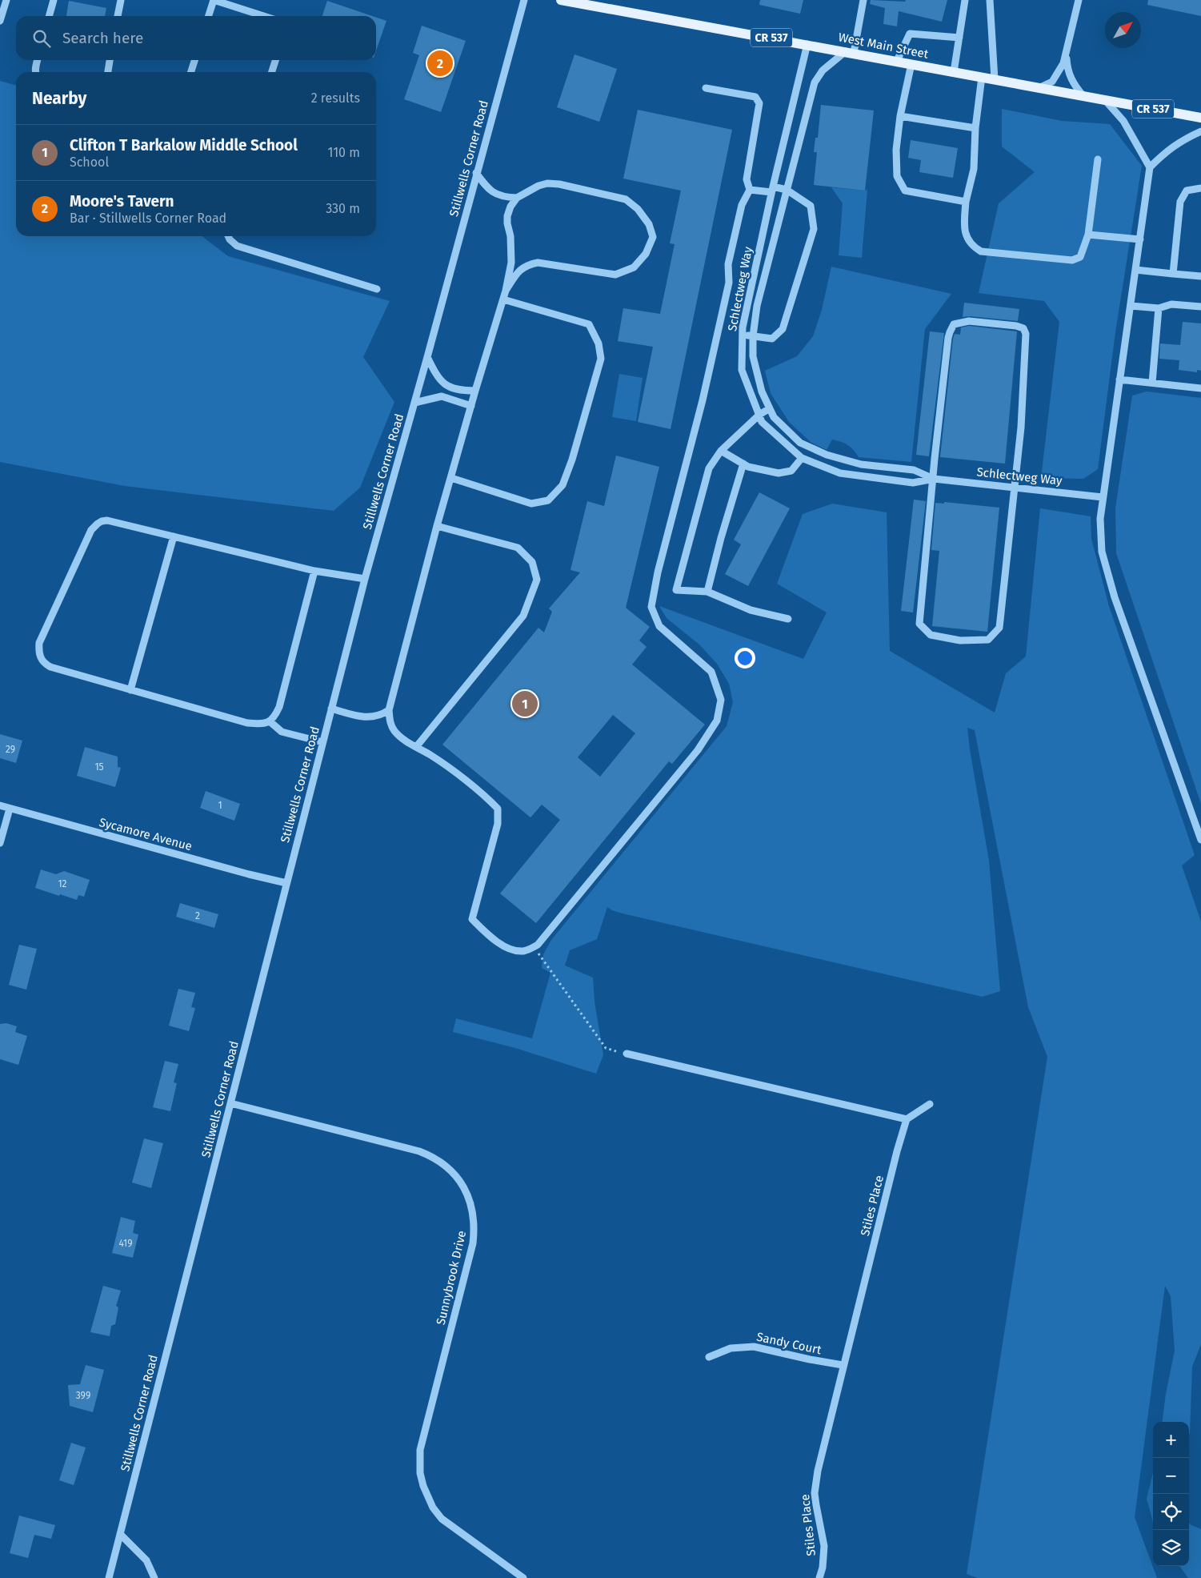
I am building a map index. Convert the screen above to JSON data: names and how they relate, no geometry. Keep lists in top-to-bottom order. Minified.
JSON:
{"streets":{"main road":["CR 537","West Main Street"],"street":["Stillwells Corner Road","Schlectweg Way","Sycamore Avenue","Stiles Place","Sunnybrook Drive","Sandy Court"]},"crossings":[["West Main Street","Schlectweg Way"],["Stillwells Corner Road","Sycamore Avenue"],["Stillwells Corner Road","Sunnybrook Drive"],["Stiles Place","Sandy Court"]],"house_numbers":["29","15","1","12","2","419","399"],"north":"top right","page":{"search":"Search here","pins":["2","1"],"heading":["Nearby","2 results"],"list":[{"mark":"1","name":"Clifton T Barkalow Middle School","note":"School","value":"110 m"},{"mark":"2","name":"Moore's Tavern","note":"Bar · Stillwells Corner Road","value":"330 m"}],"map_buttons":["+","−"]}}
